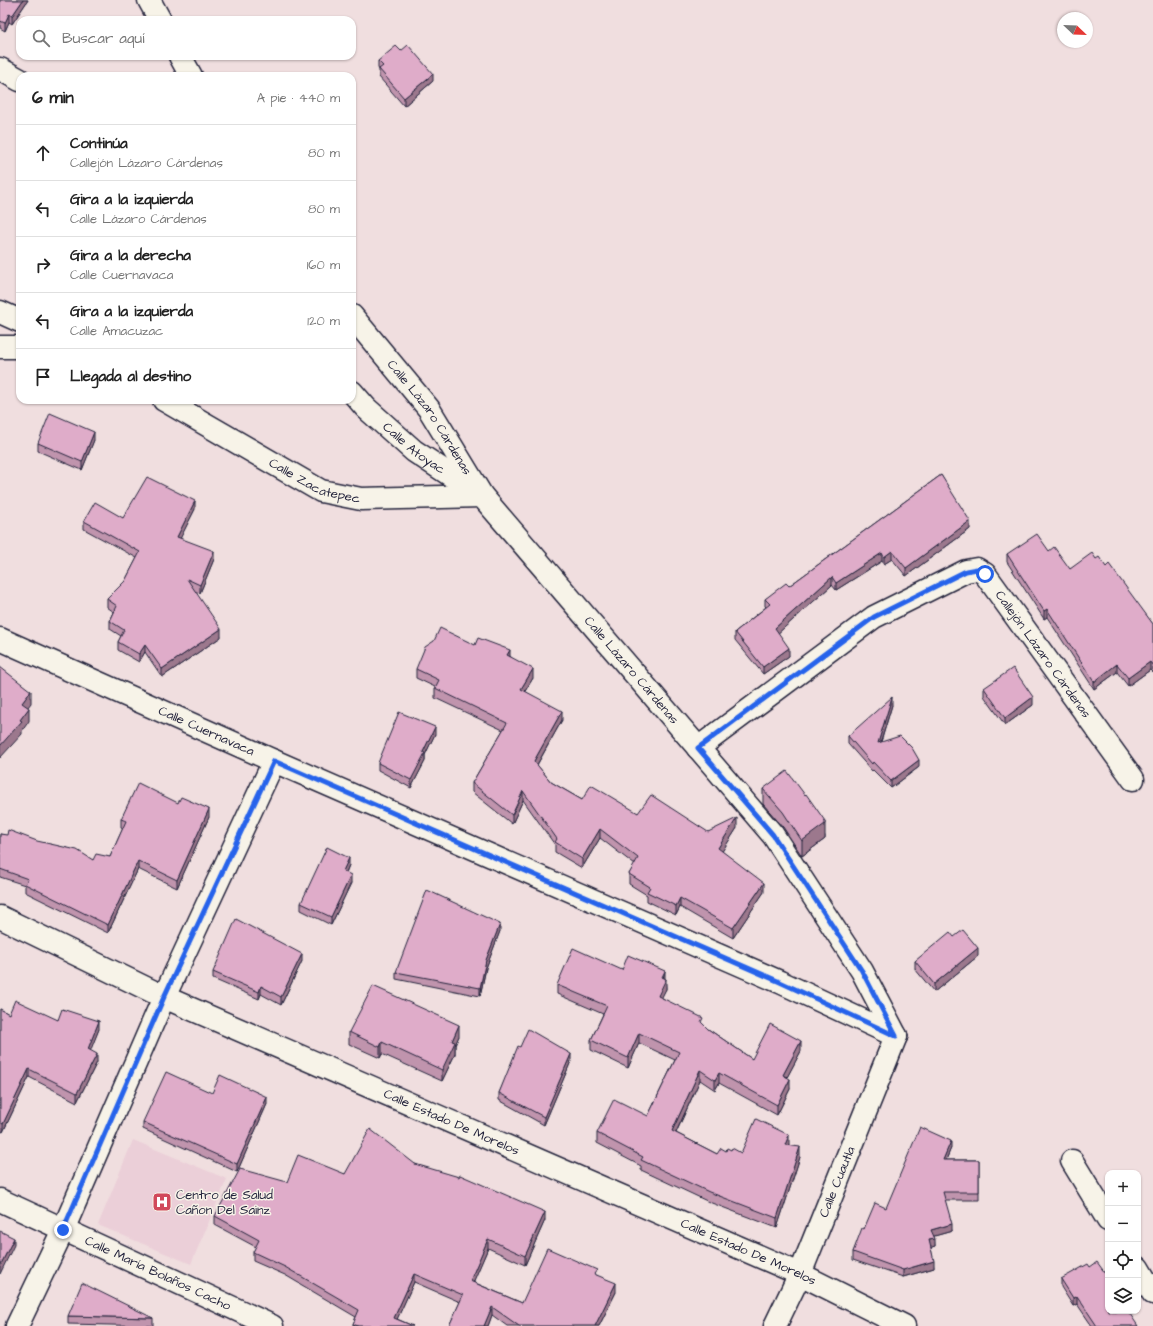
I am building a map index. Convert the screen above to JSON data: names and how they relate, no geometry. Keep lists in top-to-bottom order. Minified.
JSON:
{"streets":{"street":["Calle Lázaro Cárdenas","Calle Atoyac","Calle Zacatepec","Callejón Lázaro Cárdenas","Calle Cuernavaca","Calle Estado De Morelos","Calle Cuautla","Calle María Bolaños Cacho"]},"crossings":[["Calle Lázaro Cárdenas","Calle Atoyac"],["Calle Lázaro Cárdenas","Calle Zacatepec"],["Calle Lázaro Cárdenas","Callejón Lázaro Cárdenas"],["Calle Lázaro Cárdenas","Calle Cuernavaca"],["Calle Lázaro Cárdenas","Calle Cuautla"],["Calle Atoyac","Calle Zacatepec"],["Calle Cuernavaca","Calle Cuautla"],["Calle Estado De Morelos","Calle Cuautla"]],"places":{"hospital":["Centro de Salud Cañon Del Sainz"]},"north":"bottom right","page":{"search":"Buscar aquí","heading":["6 min","A pie · 440 m"],"list":[["Continúa","Callejón Lázaro Cárdenas","80 m"],["Gira a la izquierda","Calle Lázaro Cárdenas","80 m"],["Gira a la derecha","Calle Cuernavaca","160 m"],["Gira a la izquierda","Calle Amacuzac","120 m"],"Llegada al destino"],"map_buttons":["+","−"]}}
